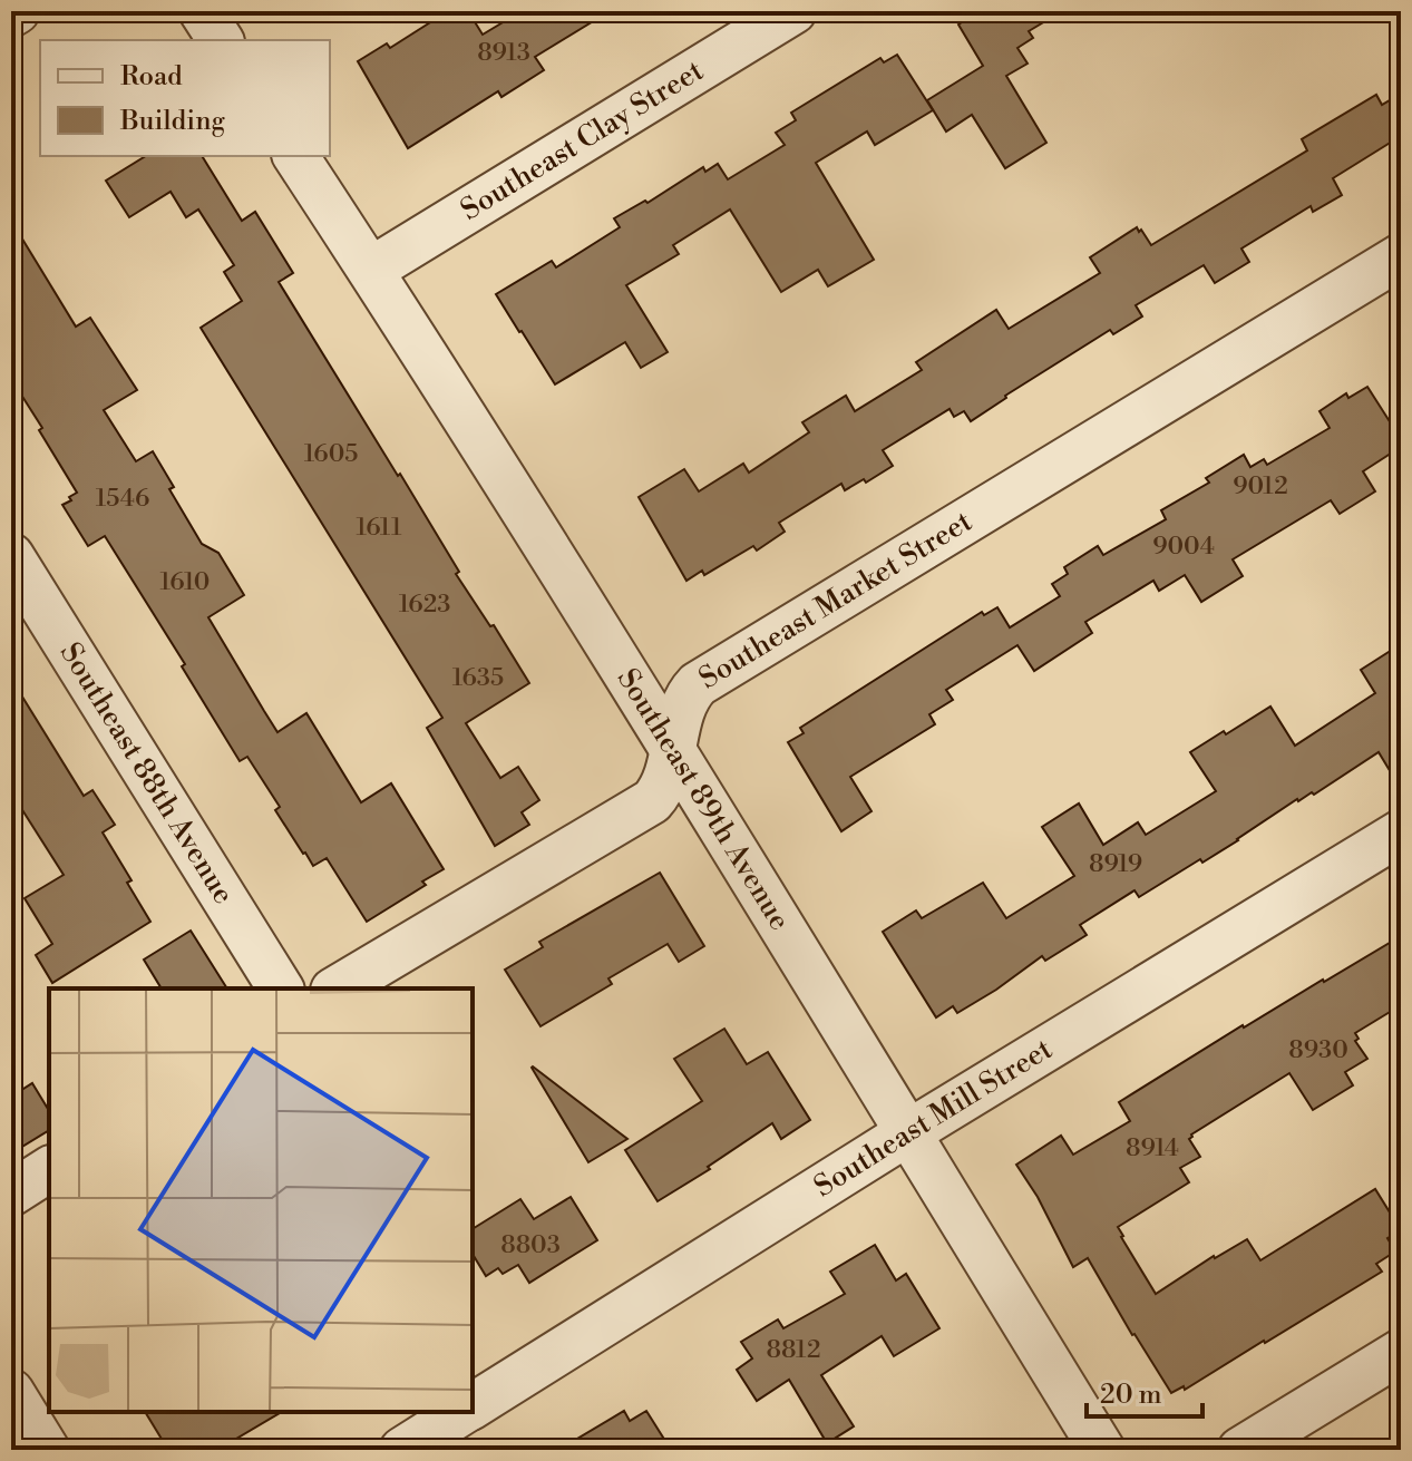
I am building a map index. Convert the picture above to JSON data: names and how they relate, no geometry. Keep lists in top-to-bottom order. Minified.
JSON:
{"streets":{"street":["Southeast Clay Street","Southeast Market Street","Southeast 88th Avenue","Southeast 89th Avenue","Southeast Mill Street"]},"crossings":[["Southeast Clay Street","Southeast 89th Avenue"],["Southeast Market Street","Southeast 89th Avenue"],["Southeast 89th Avenue","Southeast Mill Street"]],"house_numbers":["8913","1605","9012","1546","1611","9004","1610","1623","1635","8919","8930","8914","8803","8812"],"legend":["Road","Building"],"scale_bar":"20 m"}
